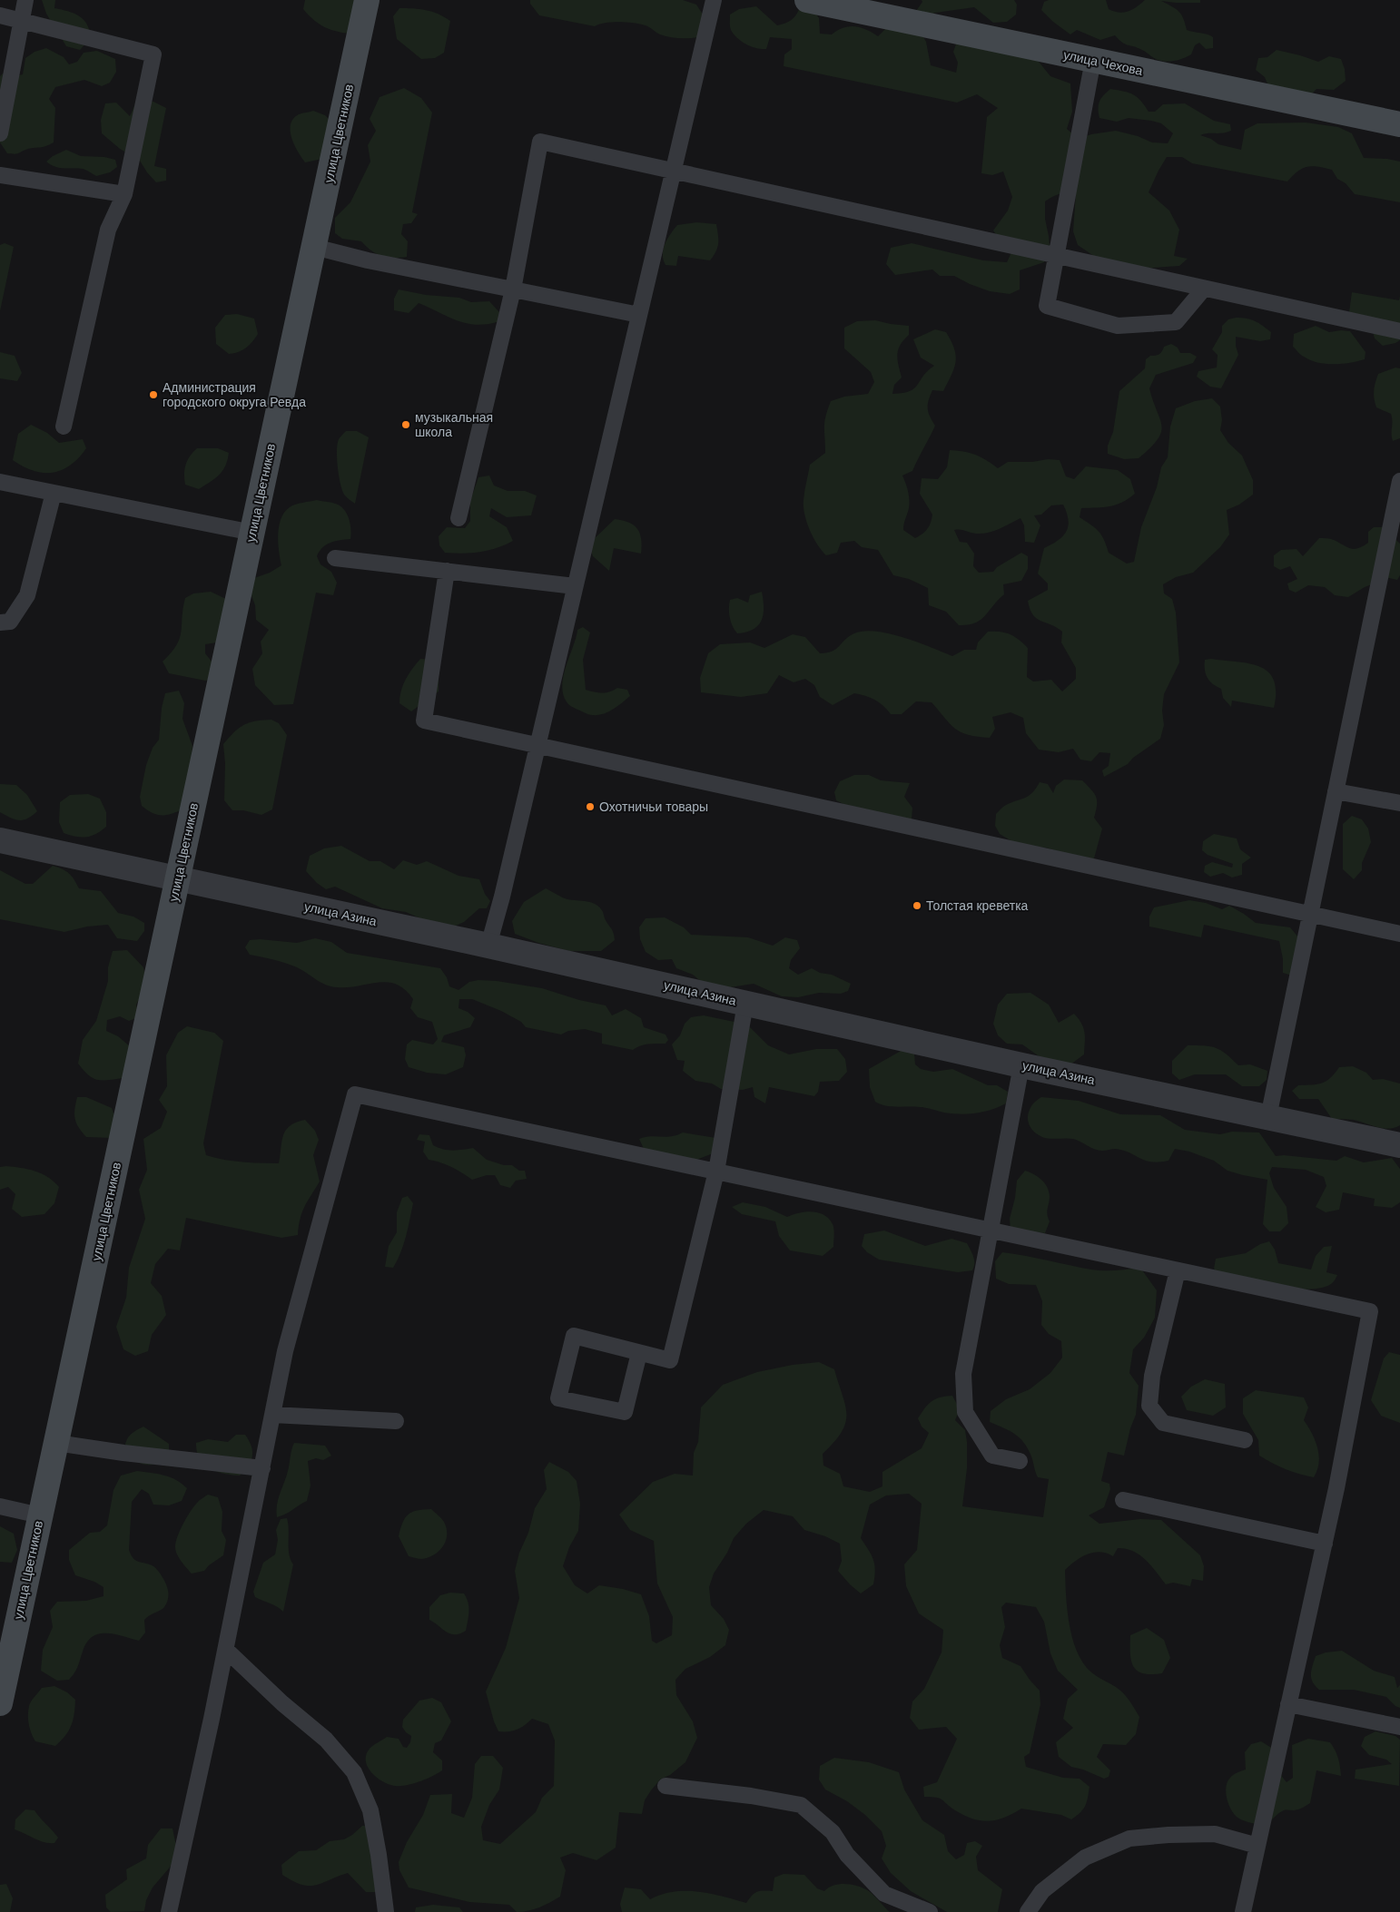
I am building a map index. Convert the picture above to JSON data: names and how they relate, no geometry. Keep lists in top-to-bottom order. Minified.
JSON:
{"streets":{"street":["улица Чехова","улица Цветников","улица Азина"]},"crossings":[["улица Цветников","улица Азина"]],"places":["Администрация городского округа Ревда","музыкальная школа","Охотничьи товары","Толстая креветка"]}
